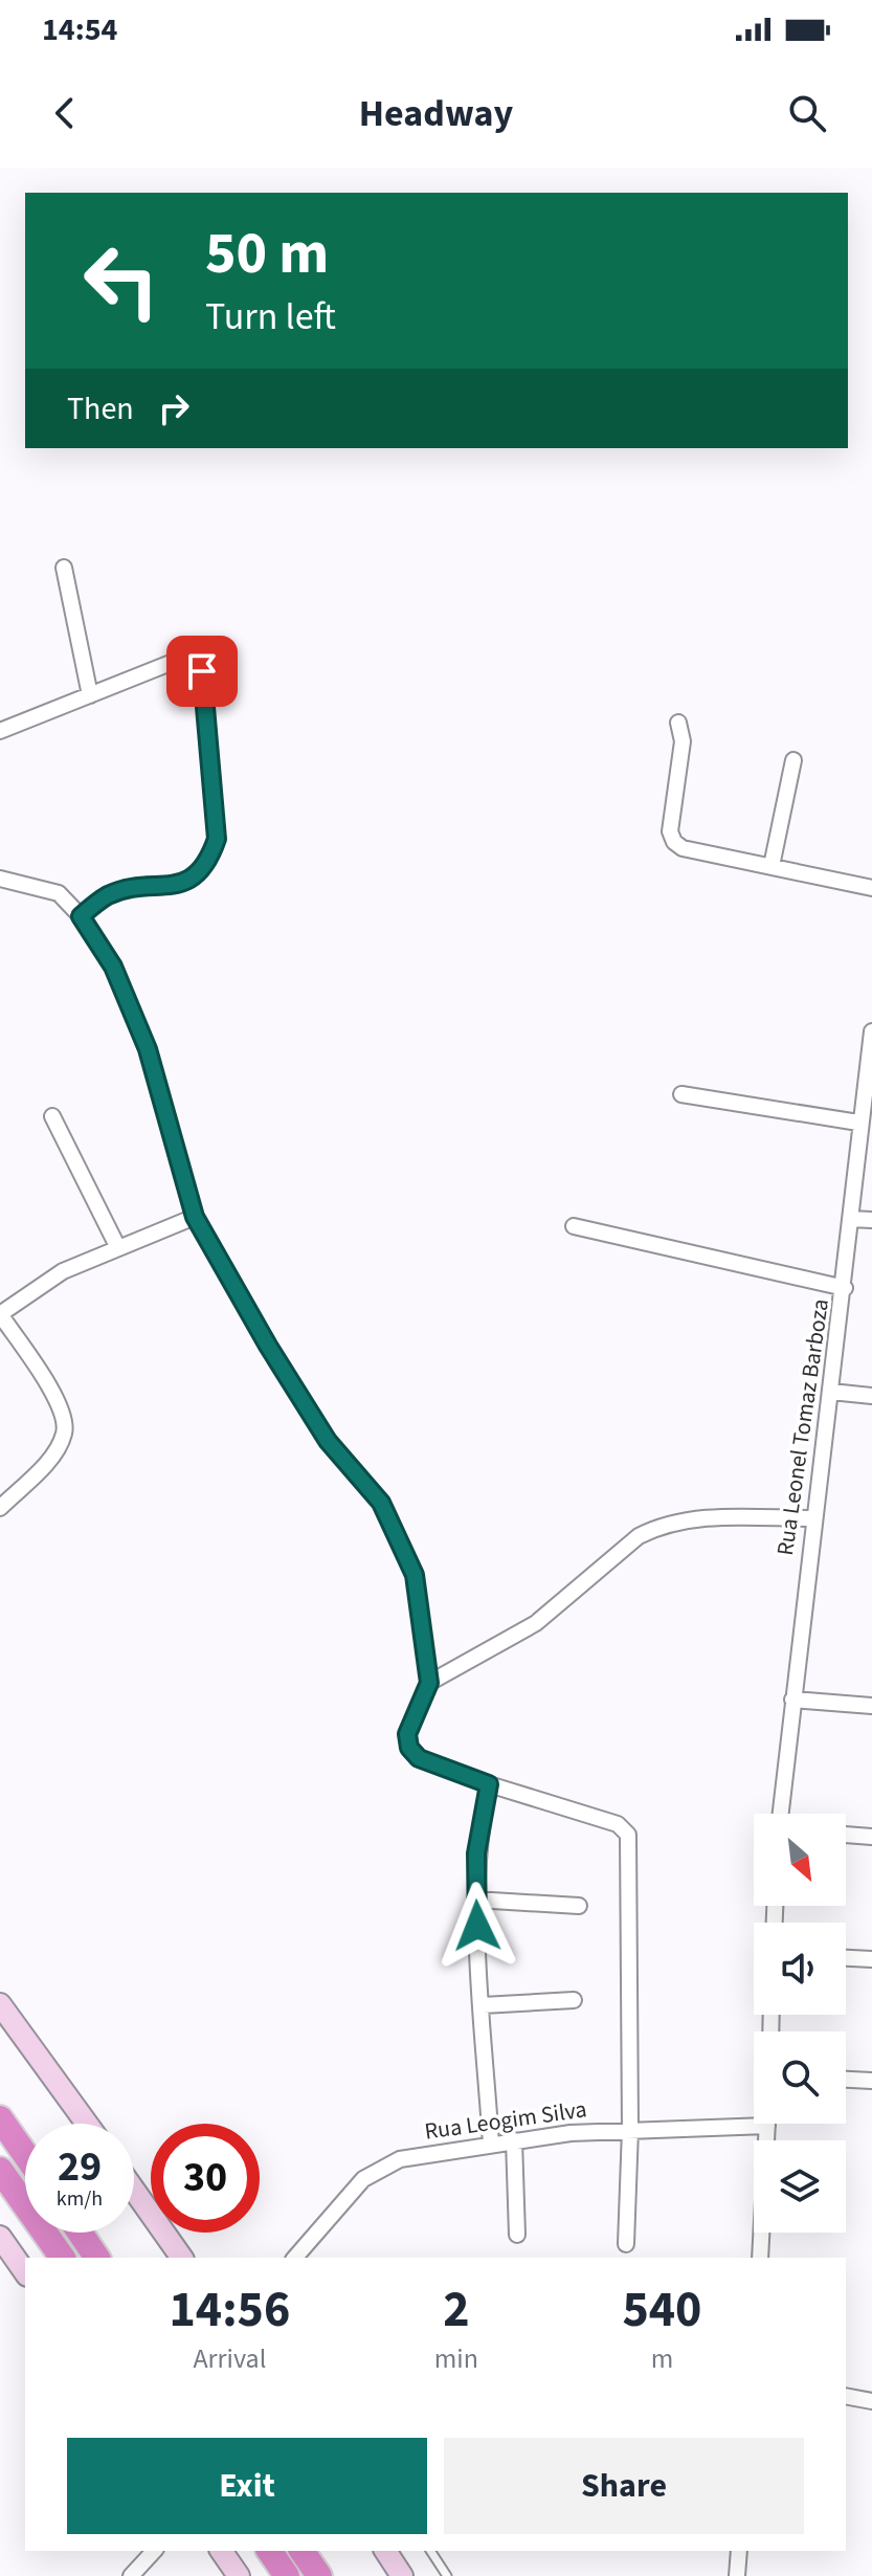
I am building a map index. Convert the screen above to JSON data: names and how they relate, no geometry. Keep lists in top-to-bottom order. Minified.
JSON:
{"streets":{"street":["Rua Leonel Tomaz Barboza","Rua Leogim Silva"]},"north":"bottom right","page":{"status":"14:54","header":"Headway","turn":["50 m","Turn left"],"then":"Then","speed":"29 km/h","limit":"30","eta":["14:56","Arrival","2","min","540","m"],"buttons":["Exit","Share"]}}
